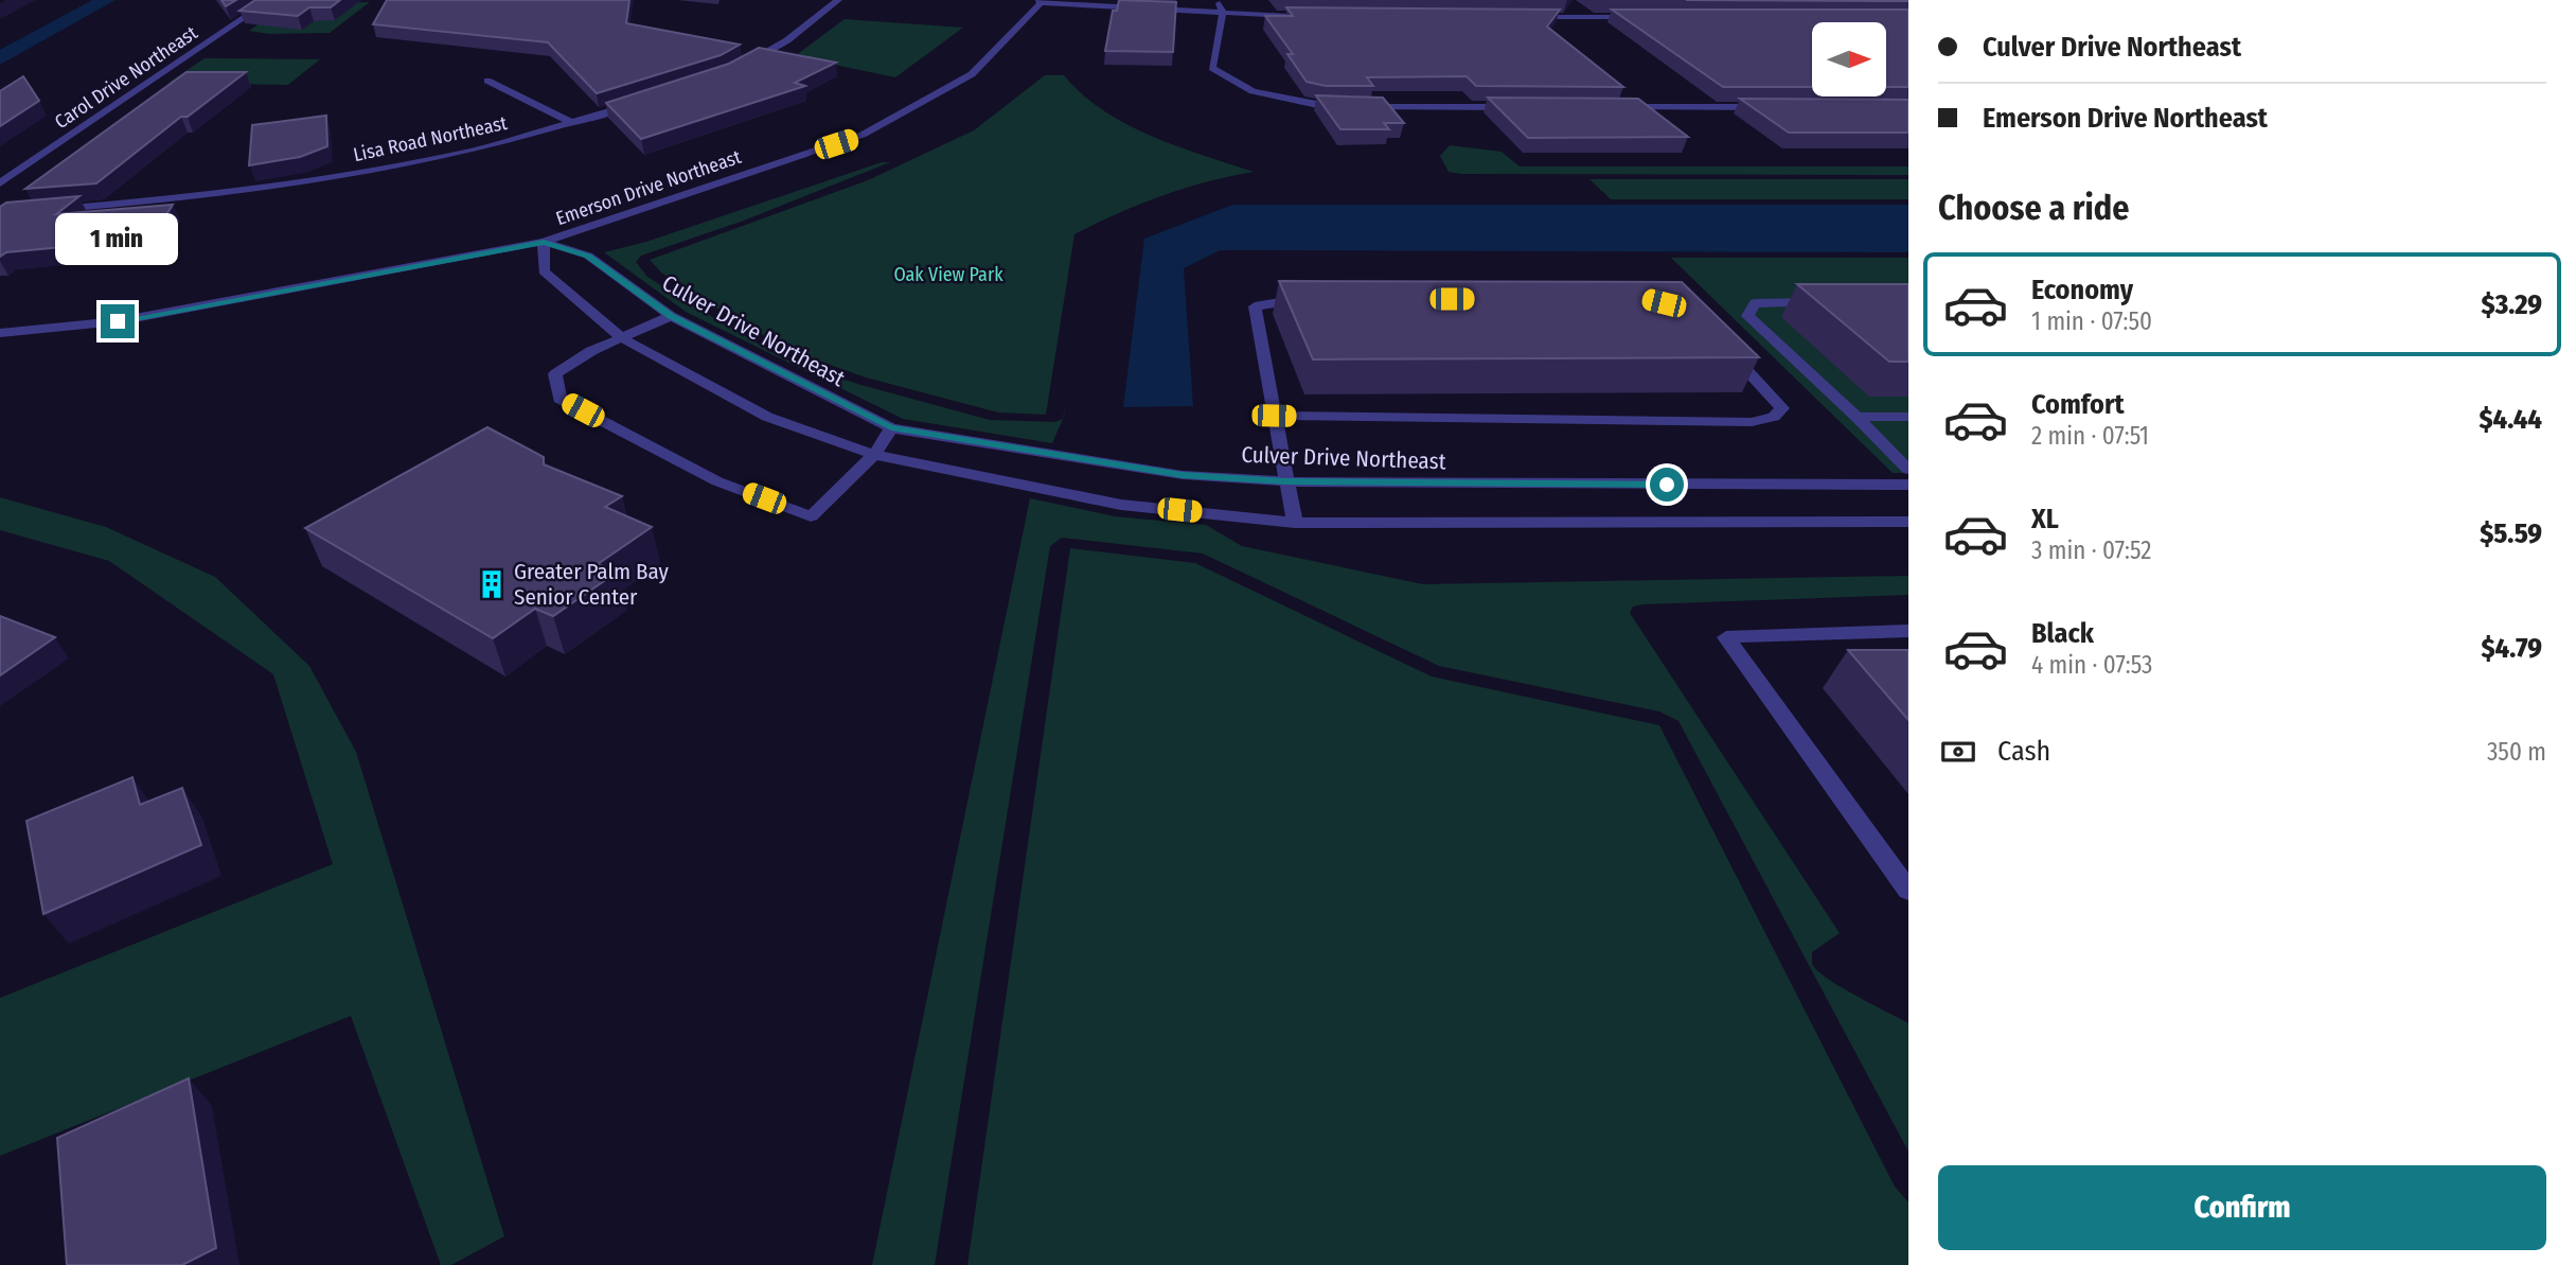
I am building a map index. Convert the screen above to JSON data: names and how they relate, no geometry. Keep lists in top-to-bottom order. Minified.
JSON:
{"streets":{"street":["Carol Drive Northeast","Lisa Road Northeast","Emerson Drive Northeast","Culver Drive Northeast"]},"crossings":[["Emerson Drive Northeast","Culver Drive Northeast"]],"parks":["Oak View Park"],"places":{"building":["Greater Palm Bay Senior Center"]},"north":"right","page":{"banner":["Culver Drive Northeast","Emerson Drive Northeast"],"heading":"Choose a ride","bubble":"1 min","list":[{"name":"Economy","note":"1 min · 07:50","value":"$3.29"},{"name":"Comfort","note":"2 min · 07:51","value":"$4.44"},{"name":"XL","note":"3 min · 07:52","value":"$5.59"},{"name":"Black","note":"4 min · 07:53","value":"$4.79"}],"pay":["Cash","350 m"],"buttons":"Confirm"}}
